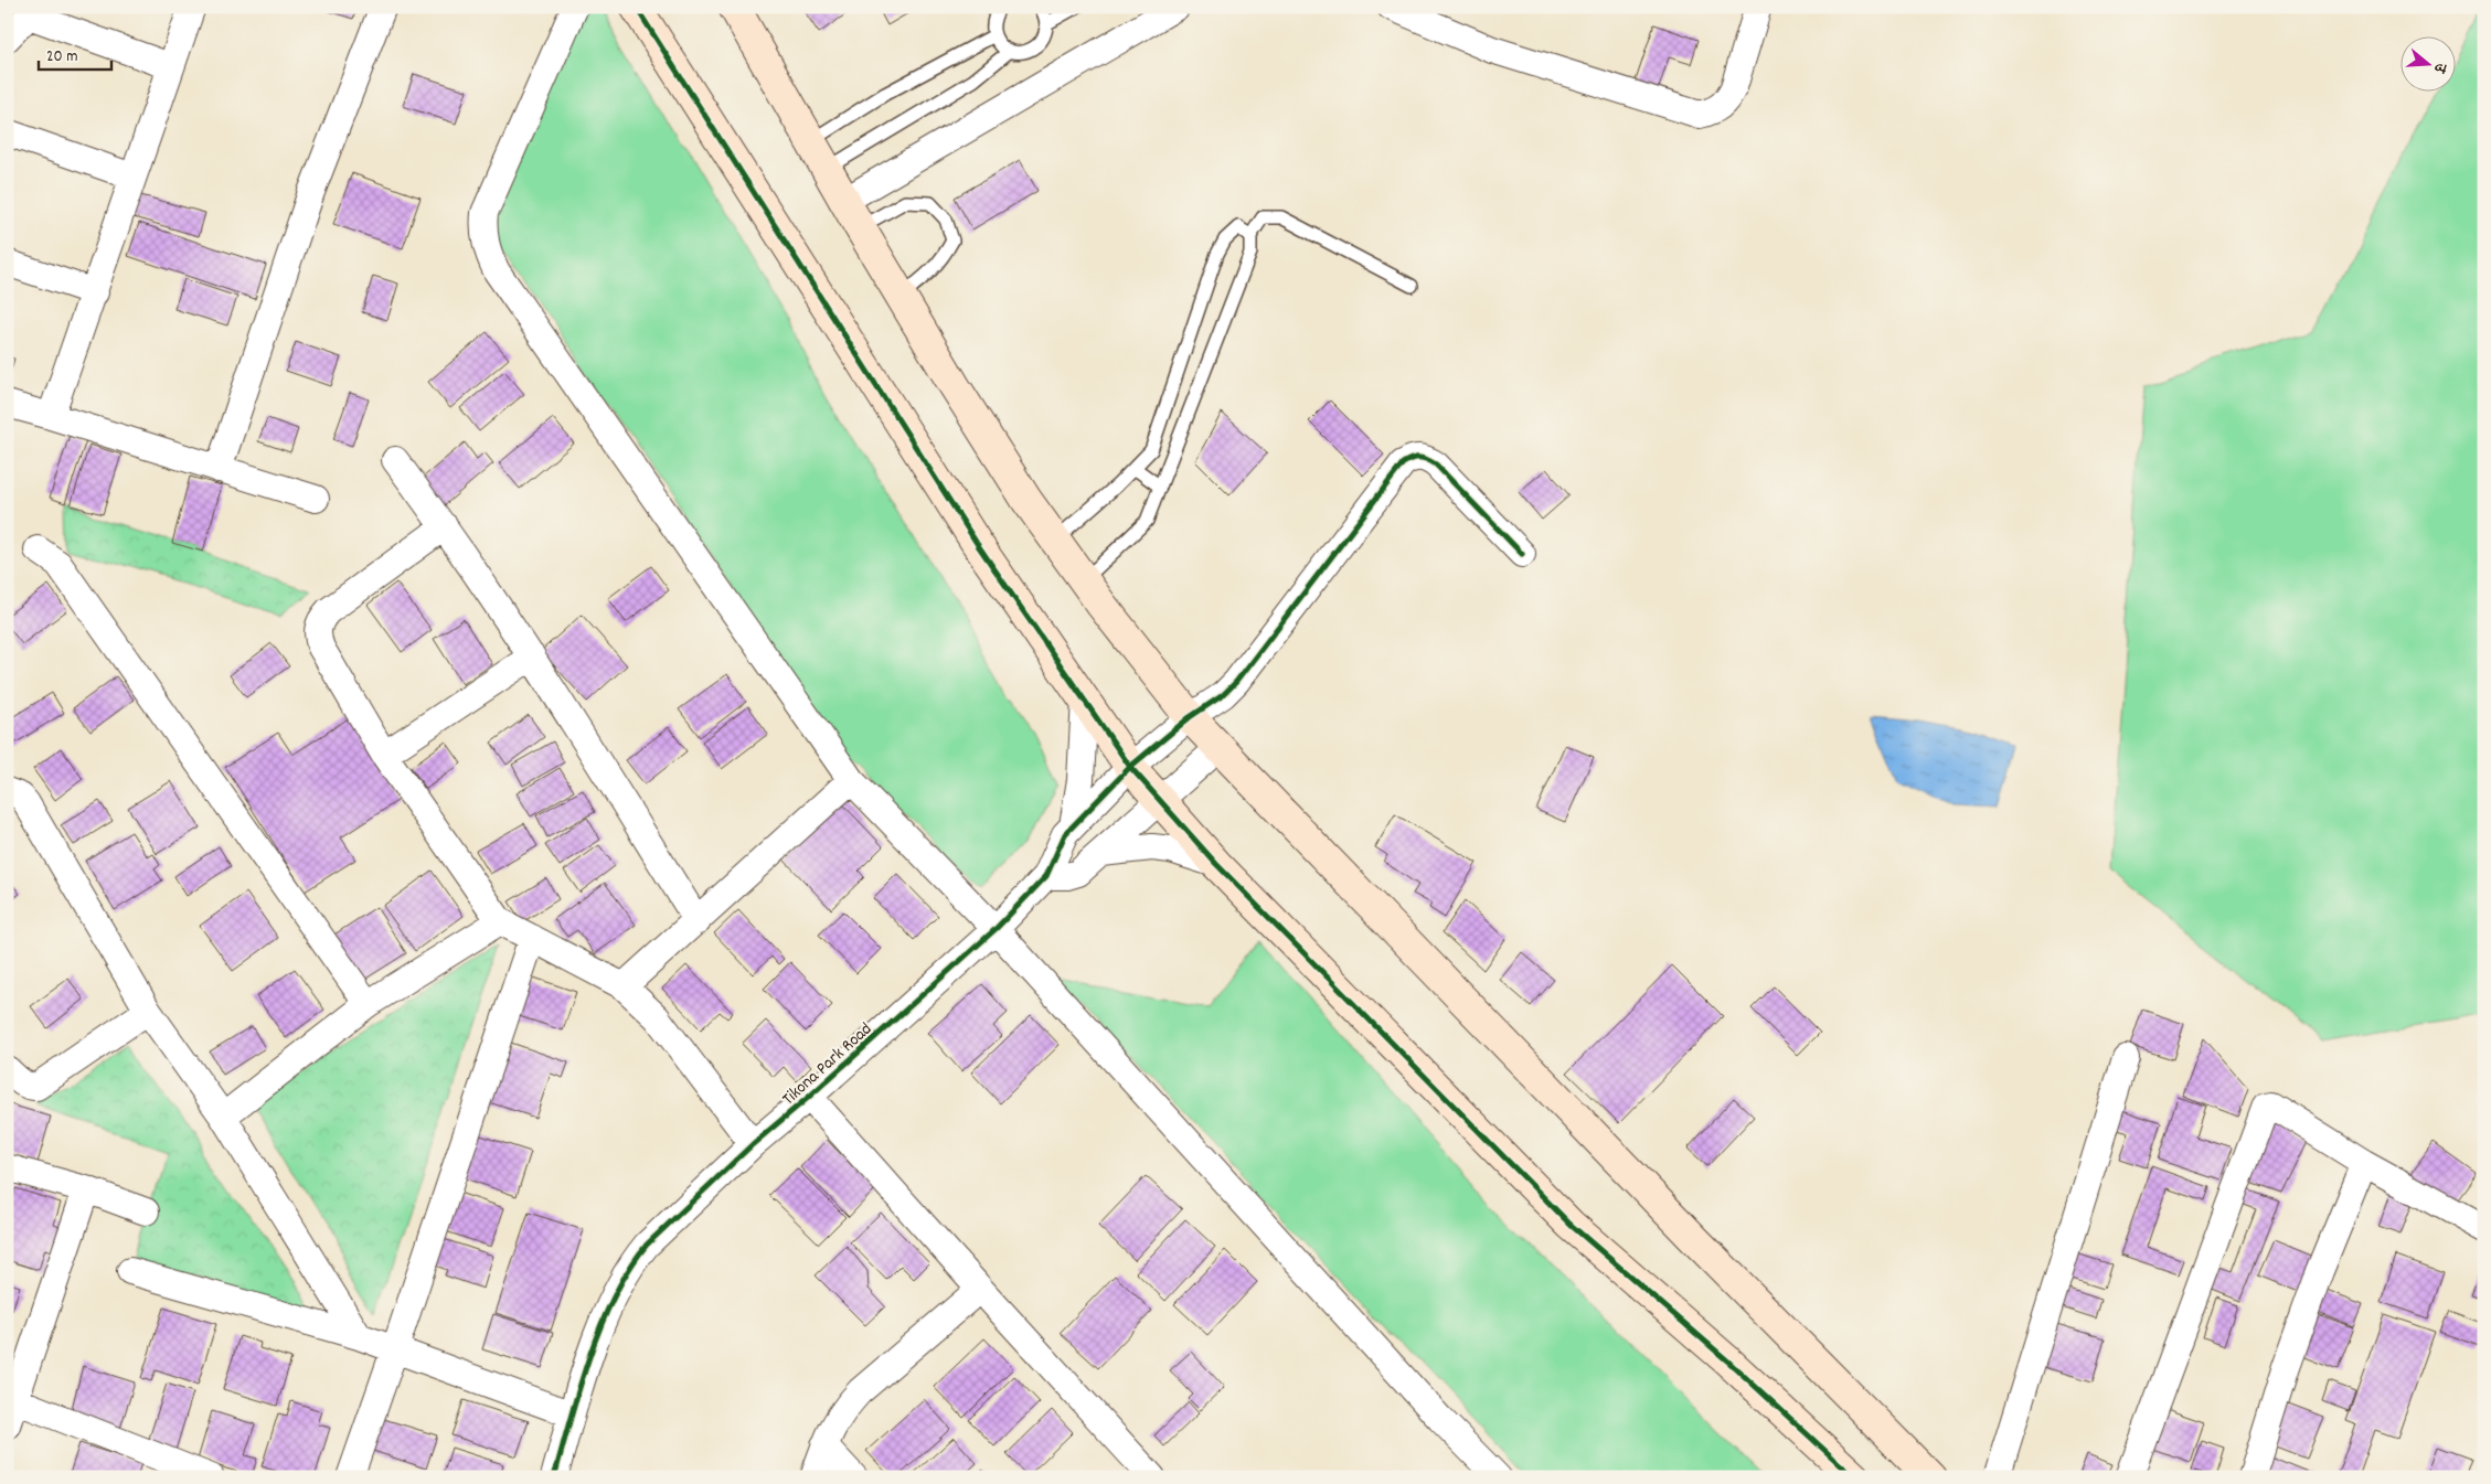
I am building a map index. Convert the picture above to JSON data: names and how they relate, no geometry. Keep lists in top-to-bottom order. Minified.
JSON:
{"streets":{"street":["Tikona Park Road"]},"scale_bar":"20 m","north":"right"}
